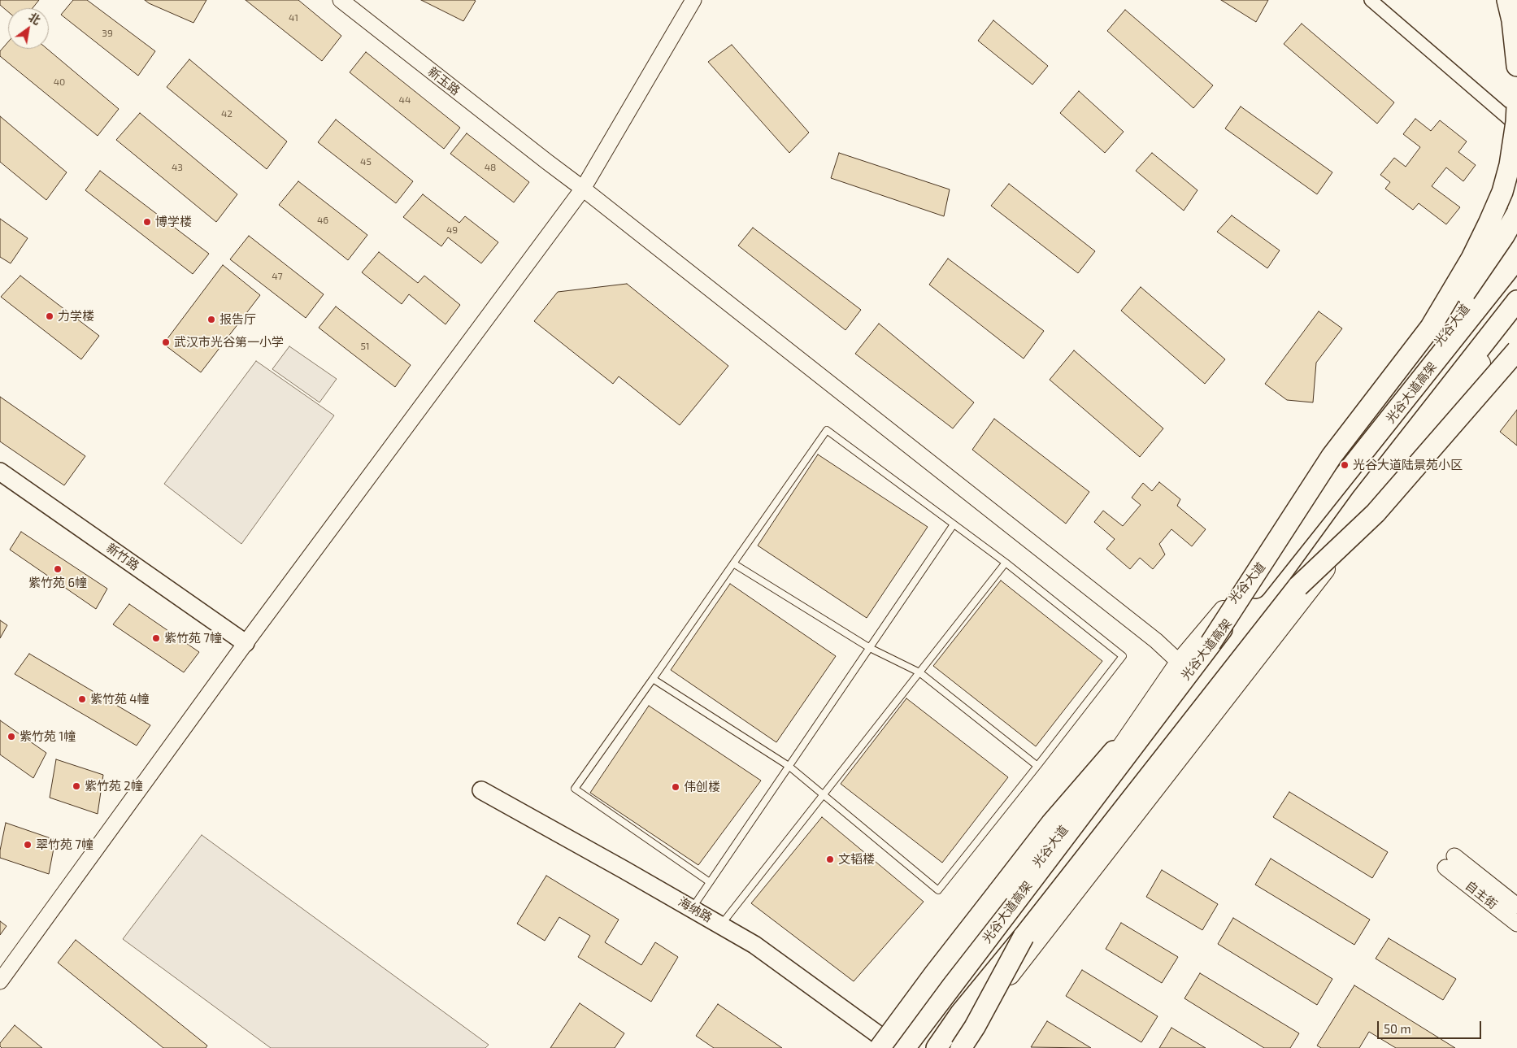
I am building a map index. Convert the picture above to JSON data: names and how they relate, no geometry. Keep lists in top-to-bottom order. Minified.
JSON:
{"streets":{"highway":["光谷大道高架"],"main road":["光谷大道","新竹路","海纳路"],"street":["新玉路","自主街"]},"crossings":[["新玉路","光谷大道"],["光谷大道","海纳路"]],"places":["博学楼","力学楼","报告厅","武汉市光谷第一小学","光谷大道陆景苑小区","紫竹苑 6幢","紫竹苑 7幢","紫竹苑 4幢","紫竹苑 1幢","紫竹苑 2幢","伟创楼","翠竹苑 7幢","文韬楼"],"house_numbers":["41","39","40","44","42","45","43","48","46","49","47","51"],"scale_bar":"50 m","north":"top right"}
